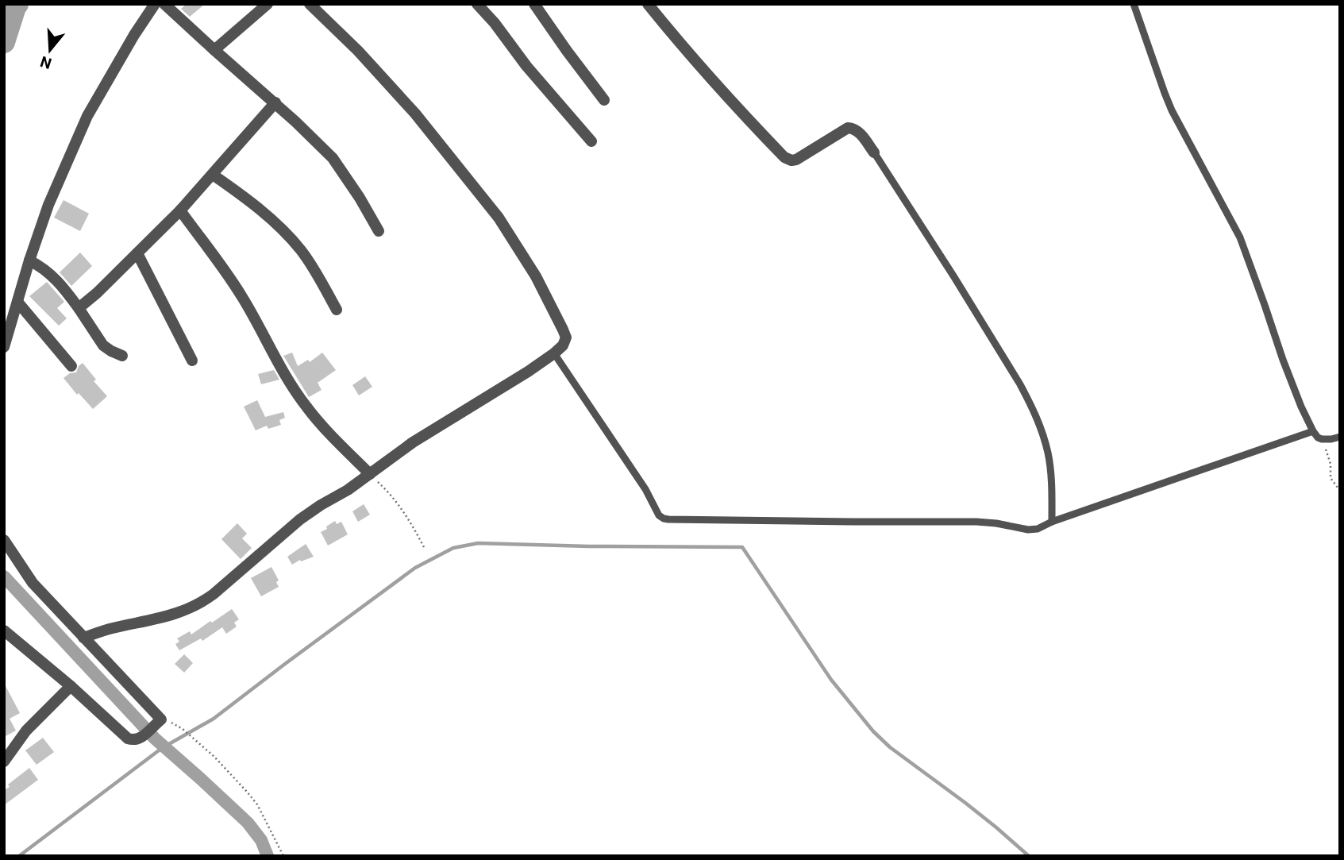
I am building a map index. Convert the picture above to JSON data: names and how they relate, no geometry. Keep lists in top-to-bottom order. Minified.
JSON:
{"north":"bottom"}
